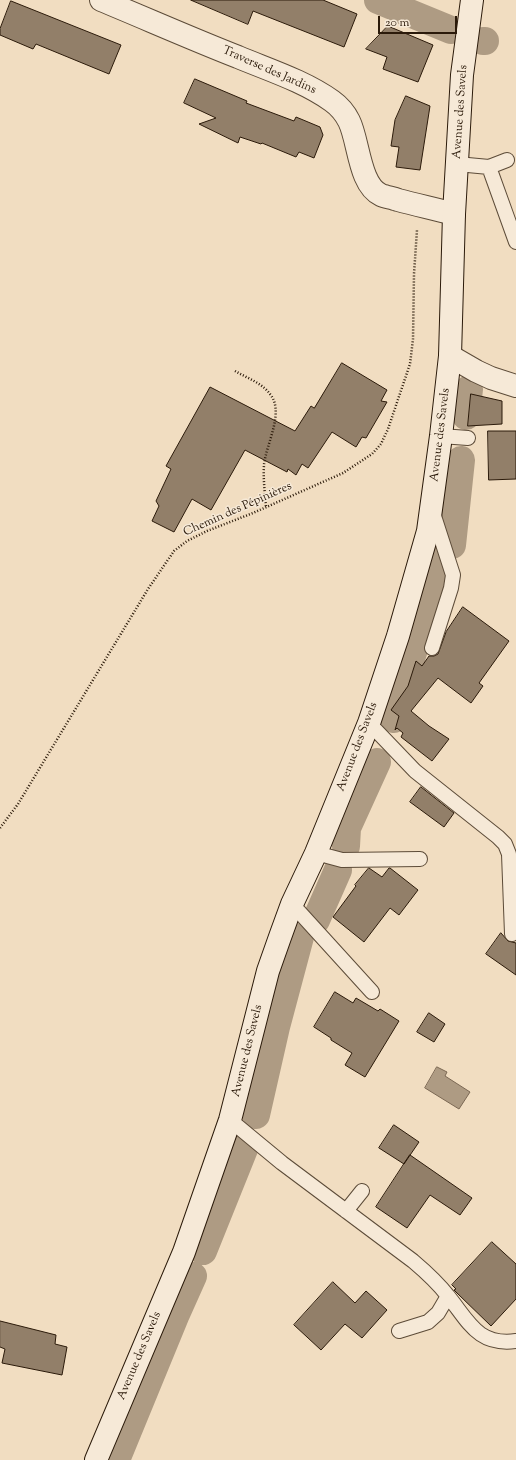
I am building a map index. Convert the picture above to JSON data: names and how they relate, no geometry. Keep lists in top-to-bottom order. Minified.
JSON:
{"streets":{"street":["Traverse des Jardins","Avenue des Savels"],"path":["Chemin des Pépinières"]},"crossings":[["Traverse des Jardins","Avenue des Savels"],["Traverse des Jardins","Chemin des Pépinières"]],"scale_bar":"20 m"}
